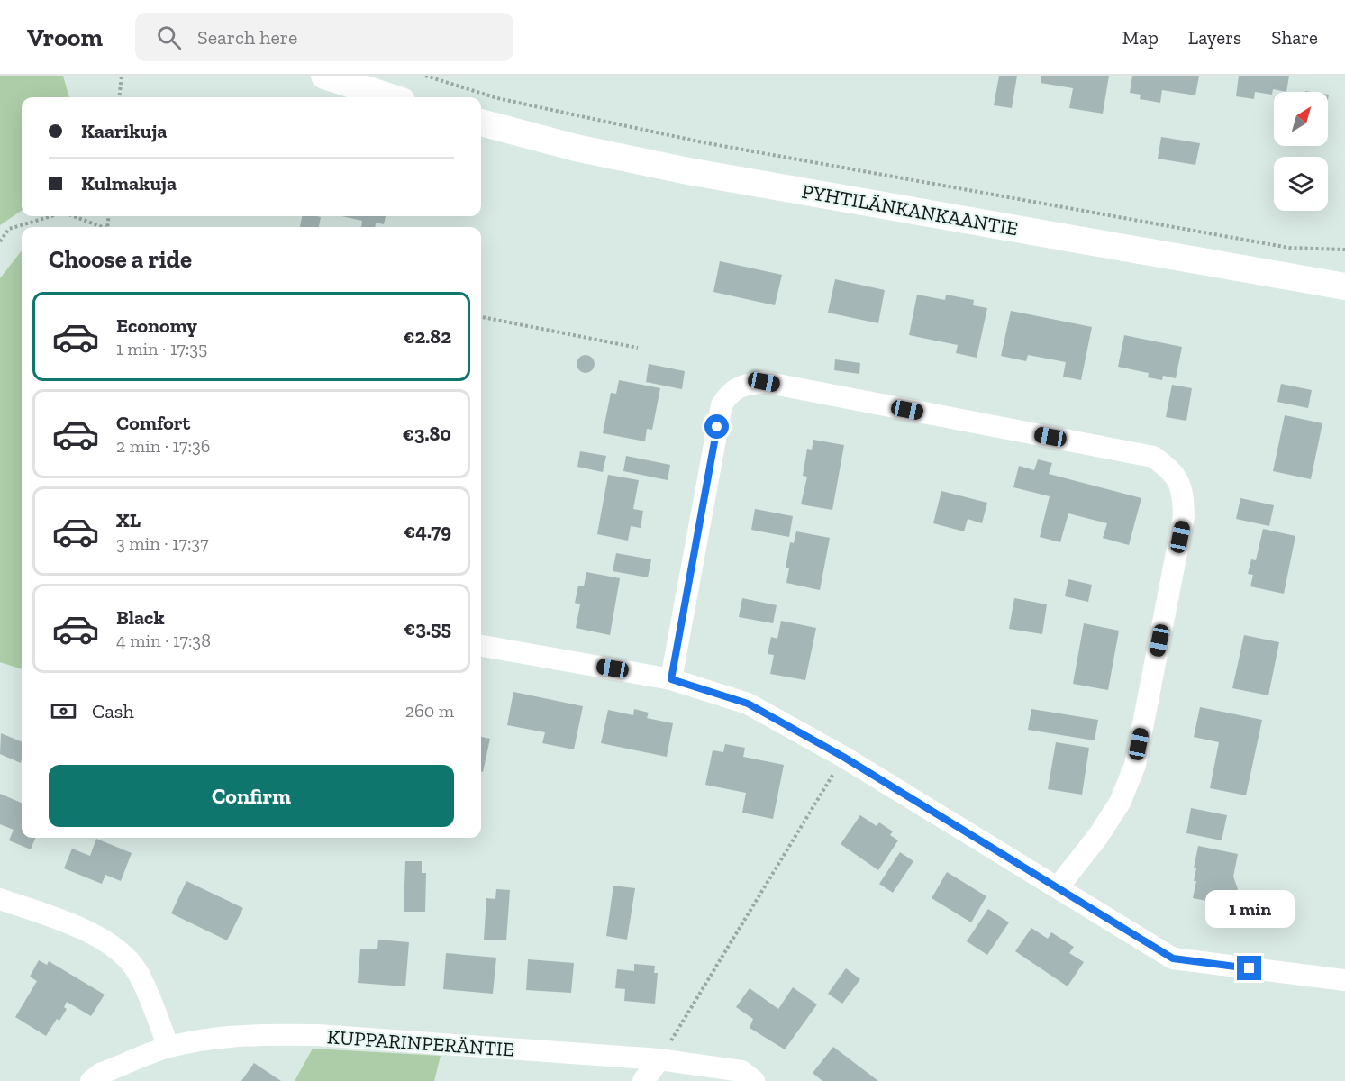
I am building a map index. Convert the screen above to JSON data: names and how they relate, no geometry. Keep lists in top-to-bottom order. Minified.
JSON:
{"streets":{"street":["PYHTILÄNKANKAANTIE","KUPPARINPERÄNTIE"]},"north":"top right","page":{"header":"Vroom","search":"Search here","nav":["Map","Layers","Share"],"banner":["Kaarikuja","Kulmakuja"],"heading":"Choose a ride","list":[{"name":"Economy","note":"1 min · 17:35","value":"€2.82"},{"name":"Comfort","note":"2 min · 17:36","value":"€3.80"},{"name":"XL","note":"3 min · 17:37","value":"€4.79"},{"name":"Black","note":"4 min · 17:38","value":"€3.55"}],"pay":["Cash","260 m"],"buttons":"Confirm","bubble":"1 min"}}
